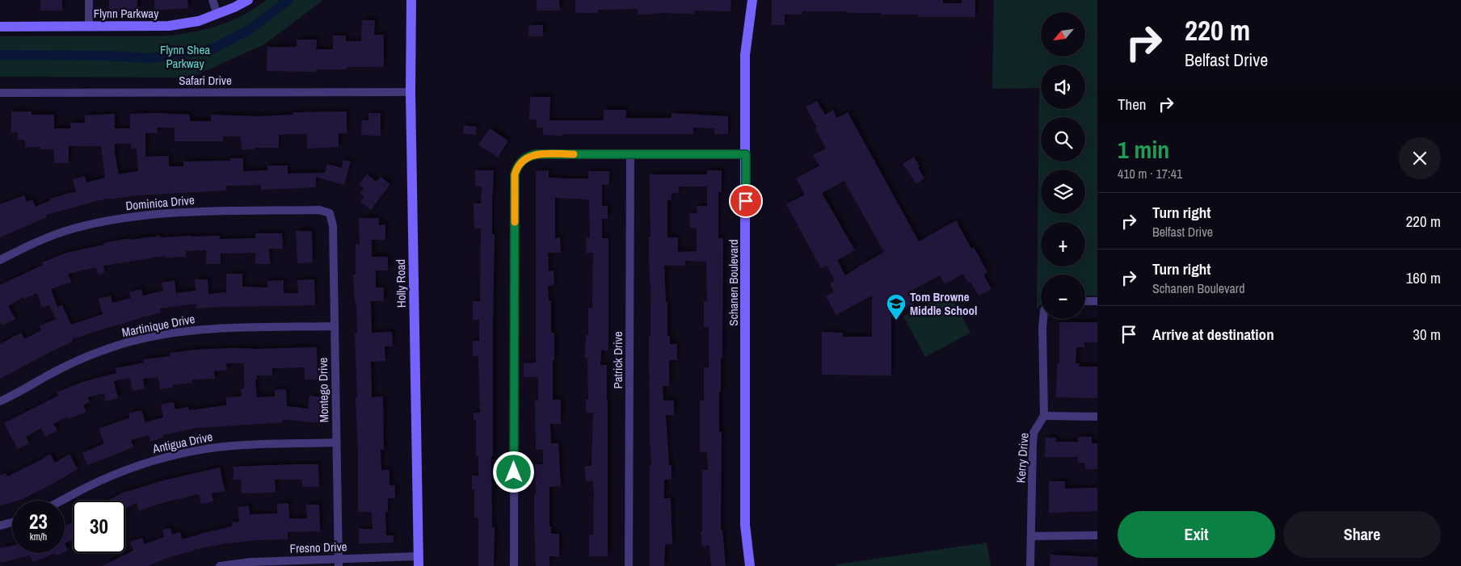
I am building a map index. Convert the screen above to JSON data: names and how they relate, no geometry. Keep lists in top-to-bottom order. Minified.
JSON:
{"streets":{"street":["Flynn Parkway","Safari Drive","Dominica Drive","Schanen Boulevard","Holly Road","Martinique Drive","Patrick Drive","Montego Drive","Antigua Drive","Kerry Drive","Fresno Drive"]},"crossings":[["Safari Drive","Holly Road"],["Dominica Drive","Montego Drive"],["Holly Road","Fresno Drive"],["Martinique Drive","Montego Drive"],["Montego Drive","Antigua Drive"],["Montego Drive","Fresno Drive"]],"parks":["Flynn Shea Parkway"],"places":{"school or university":["Tom Browne Middle School"]},"north":"bottom left","page":{"turn":["220 m","Belfast Drive"],"map_buttons":["+","−"],"then":"Then","heading":["1 min","410 m · 17:41"],"list":[{"name":"Turn right","note":"Belfast Drive","value":"220 m"},{"name":"Turn right","note":"Schanen Boulevard","value":"160 m"},{"name":"Arrive at destination","value":"30 m"}],"speed":"23 km/h","limit":"30","buttons":["Exit","Share"]}}
